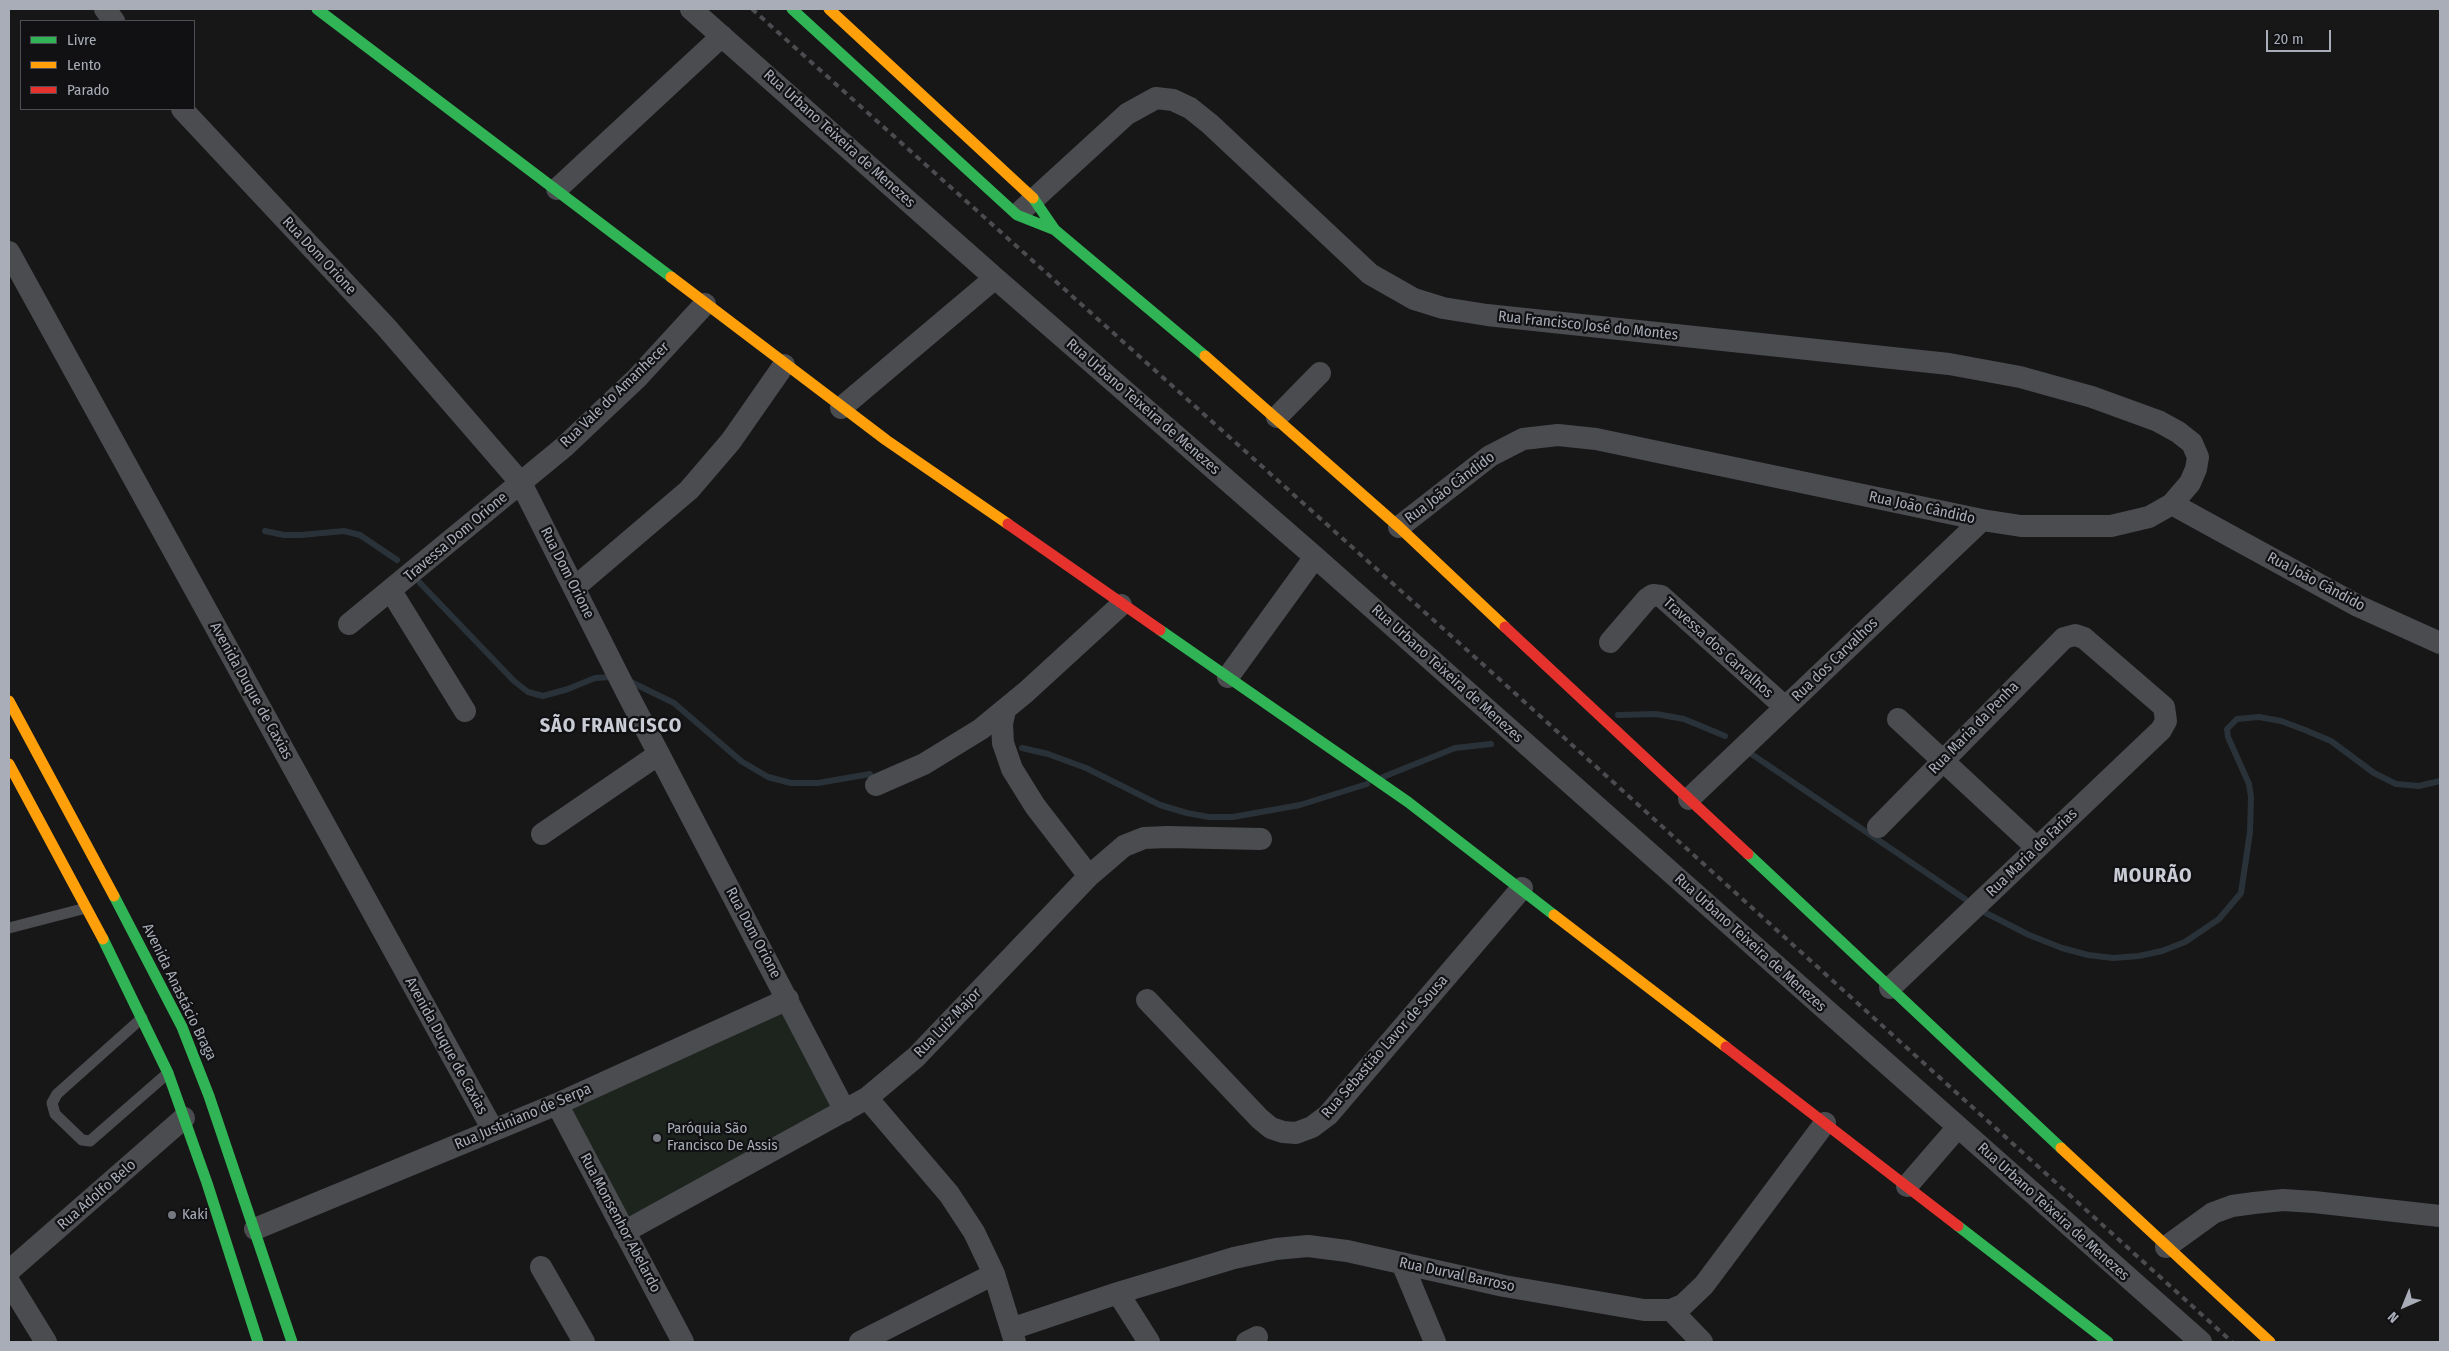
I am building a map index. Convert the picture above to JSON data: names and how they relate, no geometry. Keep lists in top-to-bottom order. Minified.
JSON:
{"streets":{"street":["Rua Urbano Teixeira de Menezes","Rua Dom Orione","Rua Francisco José do Montes","Rua Vale do Amanhecer","Rua João Cândido","Travessa Dom Orione","Travessa dos Carvalhos","Rua dos Carvalhos","Avenida Duque de Caxias","Rua Maria da Penha","Rua Maria de Farias","Avenida Anastácio Braga","Rua Luiz Major","Rua Sebastião Lavor de Sousa","Rua Justiniano de Serpa","Rua Adolfo Belo","Rua Monsenhor Abelardo","Rua Durval Barroso"]},"crossings":[["Rua Dom Orione","Rua Vale do Amanhecer"],["Rua Dom Orione","Travessa Dom Orione"],["Rua Dom Orione","Rua Luiz Major"],["Rua Dom Orione","Rua Justiniano de Serpa"],["Rua Francisco José do Montes","Rua João Cândido"],["Rua Vale do Amanhecer","Travessa Dom Orione"],["Rua João Cândido","Rua dos Carvalhos"],["Travessa dos Carvalhos","Rua dos Carvalhos"],["Avenida Duque de Caxias","Rua Justiniano de Serpa"],["Rua Maria da Penha","Rua Maria de Farias"],["Avenida Anastácio Braga","Rua Justiniano de Serpa"],["Avenida Anastácio Braga","Rua Adolfo Belo"],["Rua Luiz Major","Rua Monsenhor Abelardo"],["Rua Justiniano de Serpa","Rua Monsenhor Abelardo"]],"districts":["SÃO FRANCISCO","MOURÃO"],"places":["Paróquia São Francisco De Assis","Kaki"],"legend":["Livre","Lento","Parado"],"scale_bar":"20 m","north":"bottom left"}
